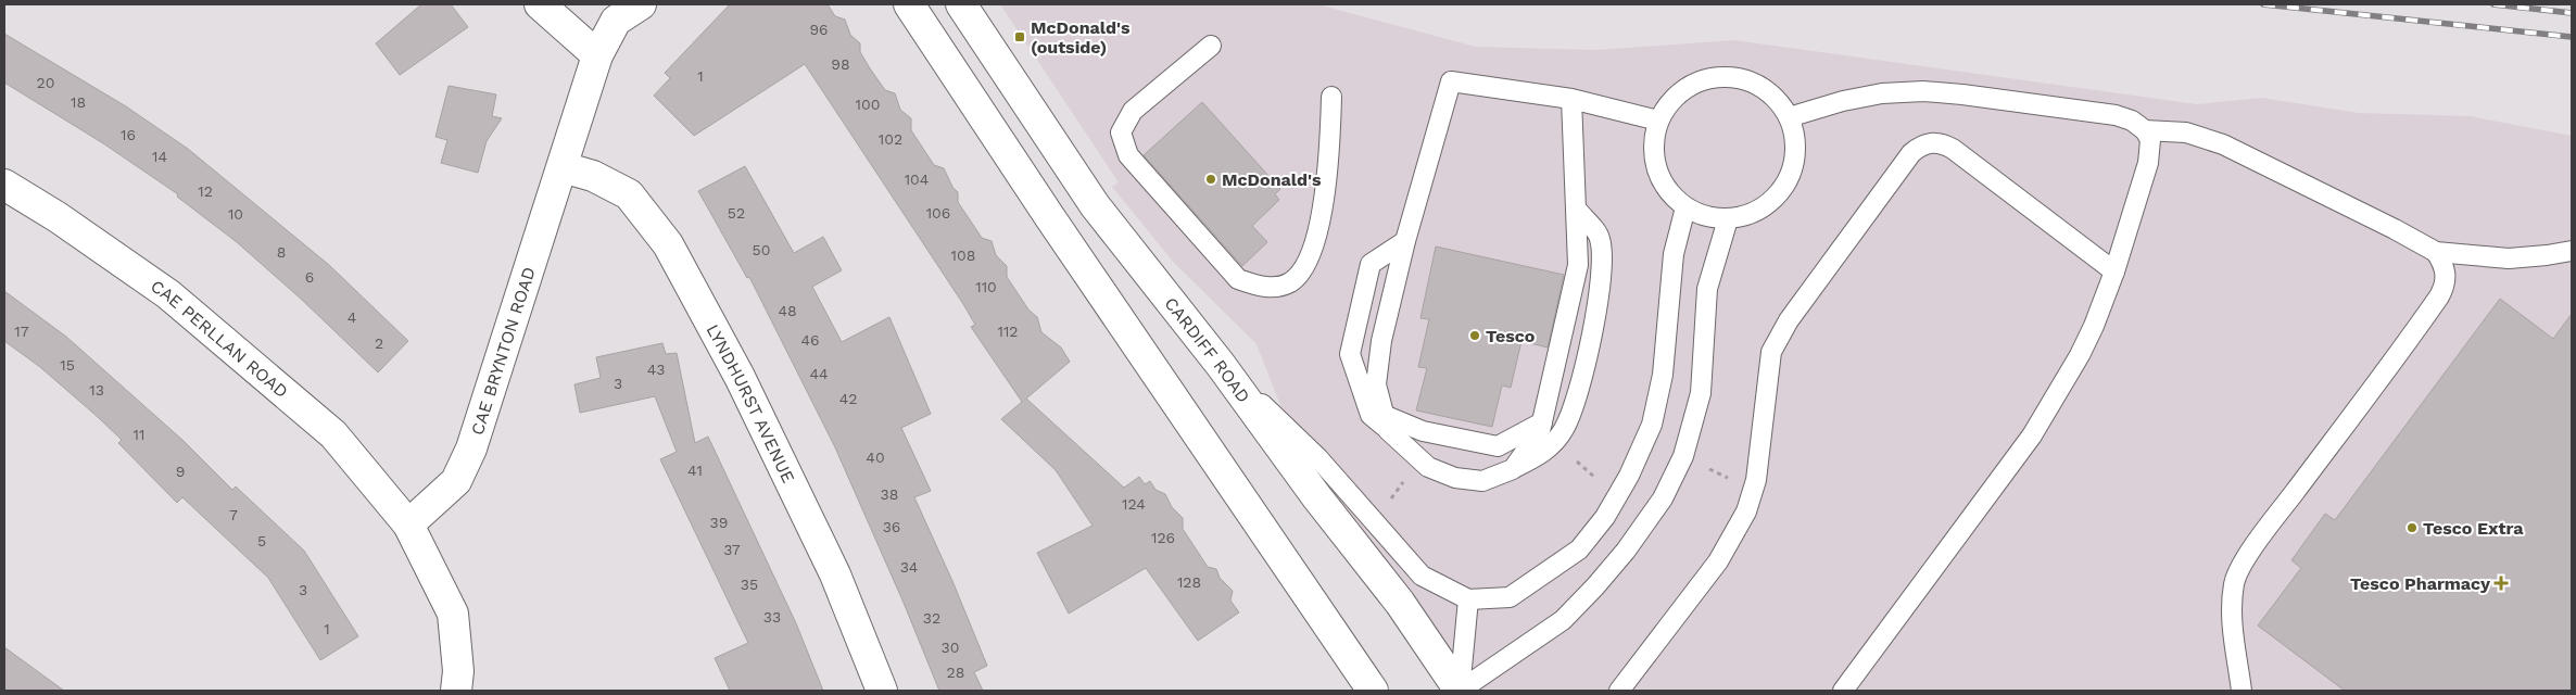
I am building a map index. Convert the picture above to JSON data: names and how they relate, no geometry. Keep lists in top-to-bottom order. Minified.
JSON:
{"streets":{"street":["CAE PERLLAN ROAD","CARDIFF ROAD","CAE BRYNTON ROAD","LYNDHURST AVENUE"]},"crossings":[["CAE PERLLAN ROAD","CAE BRYNTON ROAD"],["CAE BRYNTON ROAD","LYNDHURST AVENUE"]],"places":{"transit":["McDonald's (outside)"],"other":["McDonald's","Tesco","Tesco Extra"],"health":["Tesco Pharmacy"]},"house_numbers":["96","98","1","20","18","100","16","102","14","104","12","52","106","10","50","8","108","6","110","48","4","17","112","46","2","15","43","44","3","13","42","11","40","41","9","38","124","7","39","36","126","5","37","34","128","35","3","33","32","1","30","28"]}
